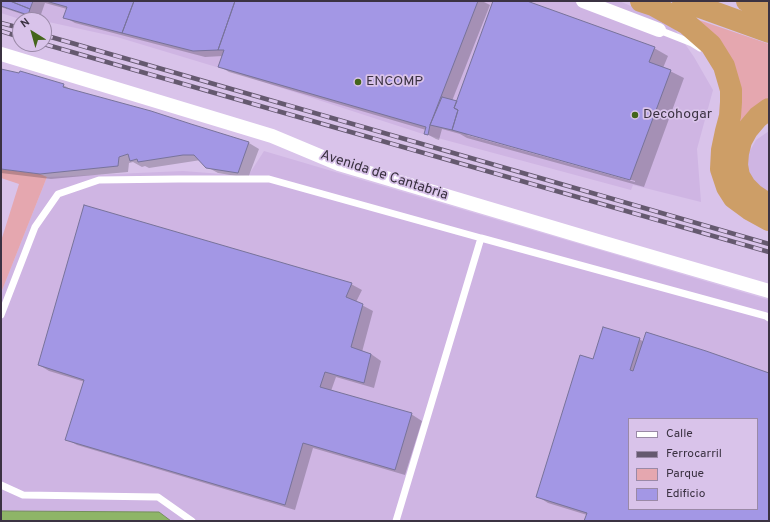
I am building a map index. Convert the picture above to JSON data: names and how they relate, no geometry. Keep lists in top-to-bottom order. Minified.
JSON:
{"streets":{"street":["Avenida de Cantabria"]},"places":["ENCOMP","Decohogar"],"legend":["Calle","Ferrocarril","Parque","Edificio"],"north":"top left"}
